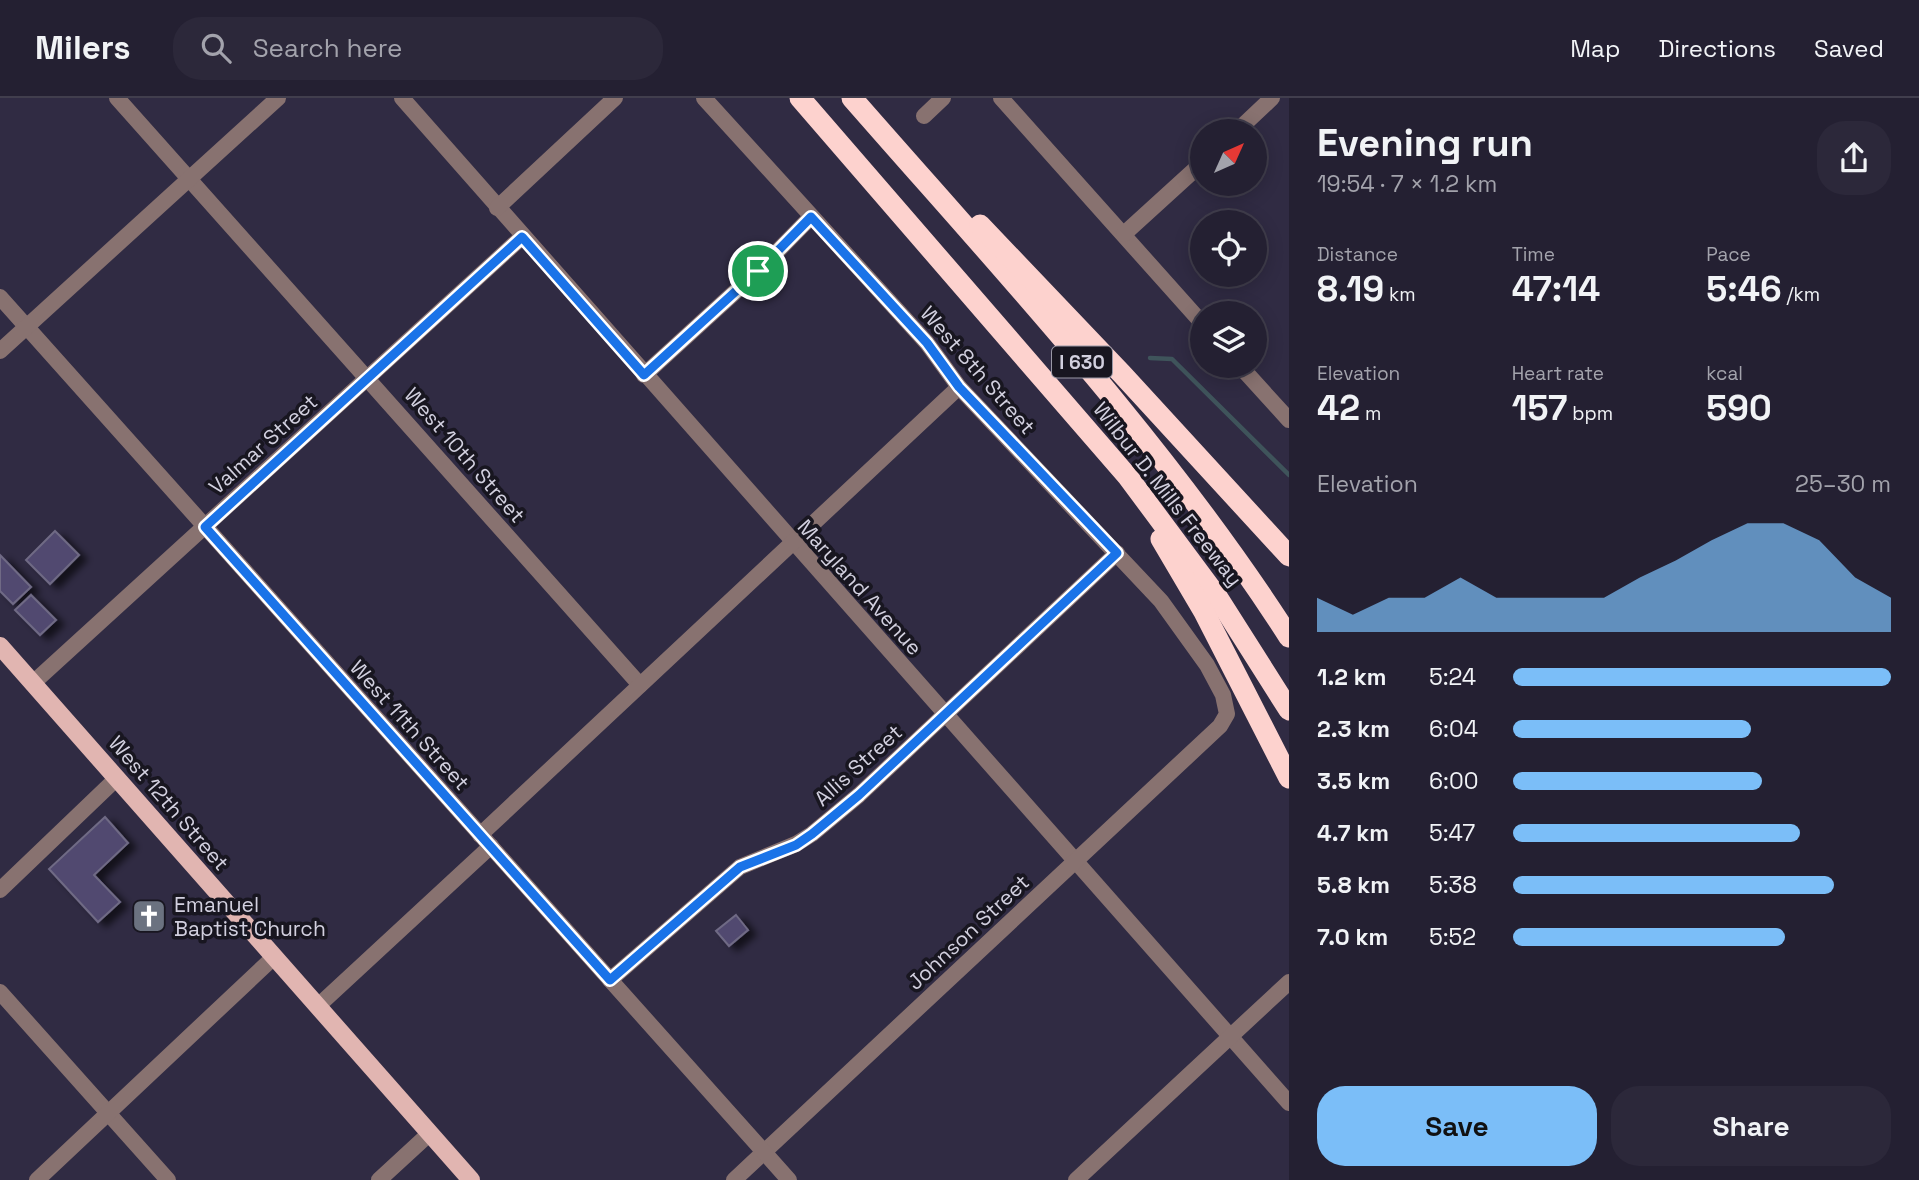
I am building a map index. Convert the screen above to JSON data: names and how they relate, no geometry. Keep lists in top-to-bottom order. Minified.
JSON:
{"streets":{"highway":["I 630","Wilbur D. Mills Freeway"],"main road":["West 12th Street"],"street":["West 8th Street","Valmar Street","West 10th Street","Maryland Avenue","West 11th Street","Allis Street","Johnson Street"]},"crossings":[["West 8th Street","Allis Street"],["West 8th Street","Johnson Street"],["Valmar Street","West 10th Street"],["Valmar Street","Maryland Avenue"],["Valmar Street","West 11th Street"],["Valmar Street","West 12th Street"],["Maryland Avenue","Allis Street"],["Maryland Avenue","Johnson Street"],["West 11th Street","Allis Street"],["West 11th Street","Johnson Street"]],"places":{"church":["Emanuel Baptist Church"]},"north":"top right","page":{"header":"Milers","search":"Search here","nav":["Map","Directions","Saved"],"heading":["Evening run","19:54 · 7 × 1.2 km"],"stats":[["Distance","8.19 km"],["Time","47:14"],["Pace","5:46 /km"],["Elevation","42 m"],["Heart rate","157 bpm"],["kcal","590"]],"chart":["Elevation","25–30 m"],"list":[{"name":"1.2 km","note":"5:24"},{"name":"2.3 km","note":"6:04"},{"name":"3.5 km","note":"6:00"},{"name":"4.7 km","note":"5:47"},{"name":"5.8 km","note":"5:38"},{"name":"7.0 km","note":"5:52"}],"buttons":["Save","Share"]}}
